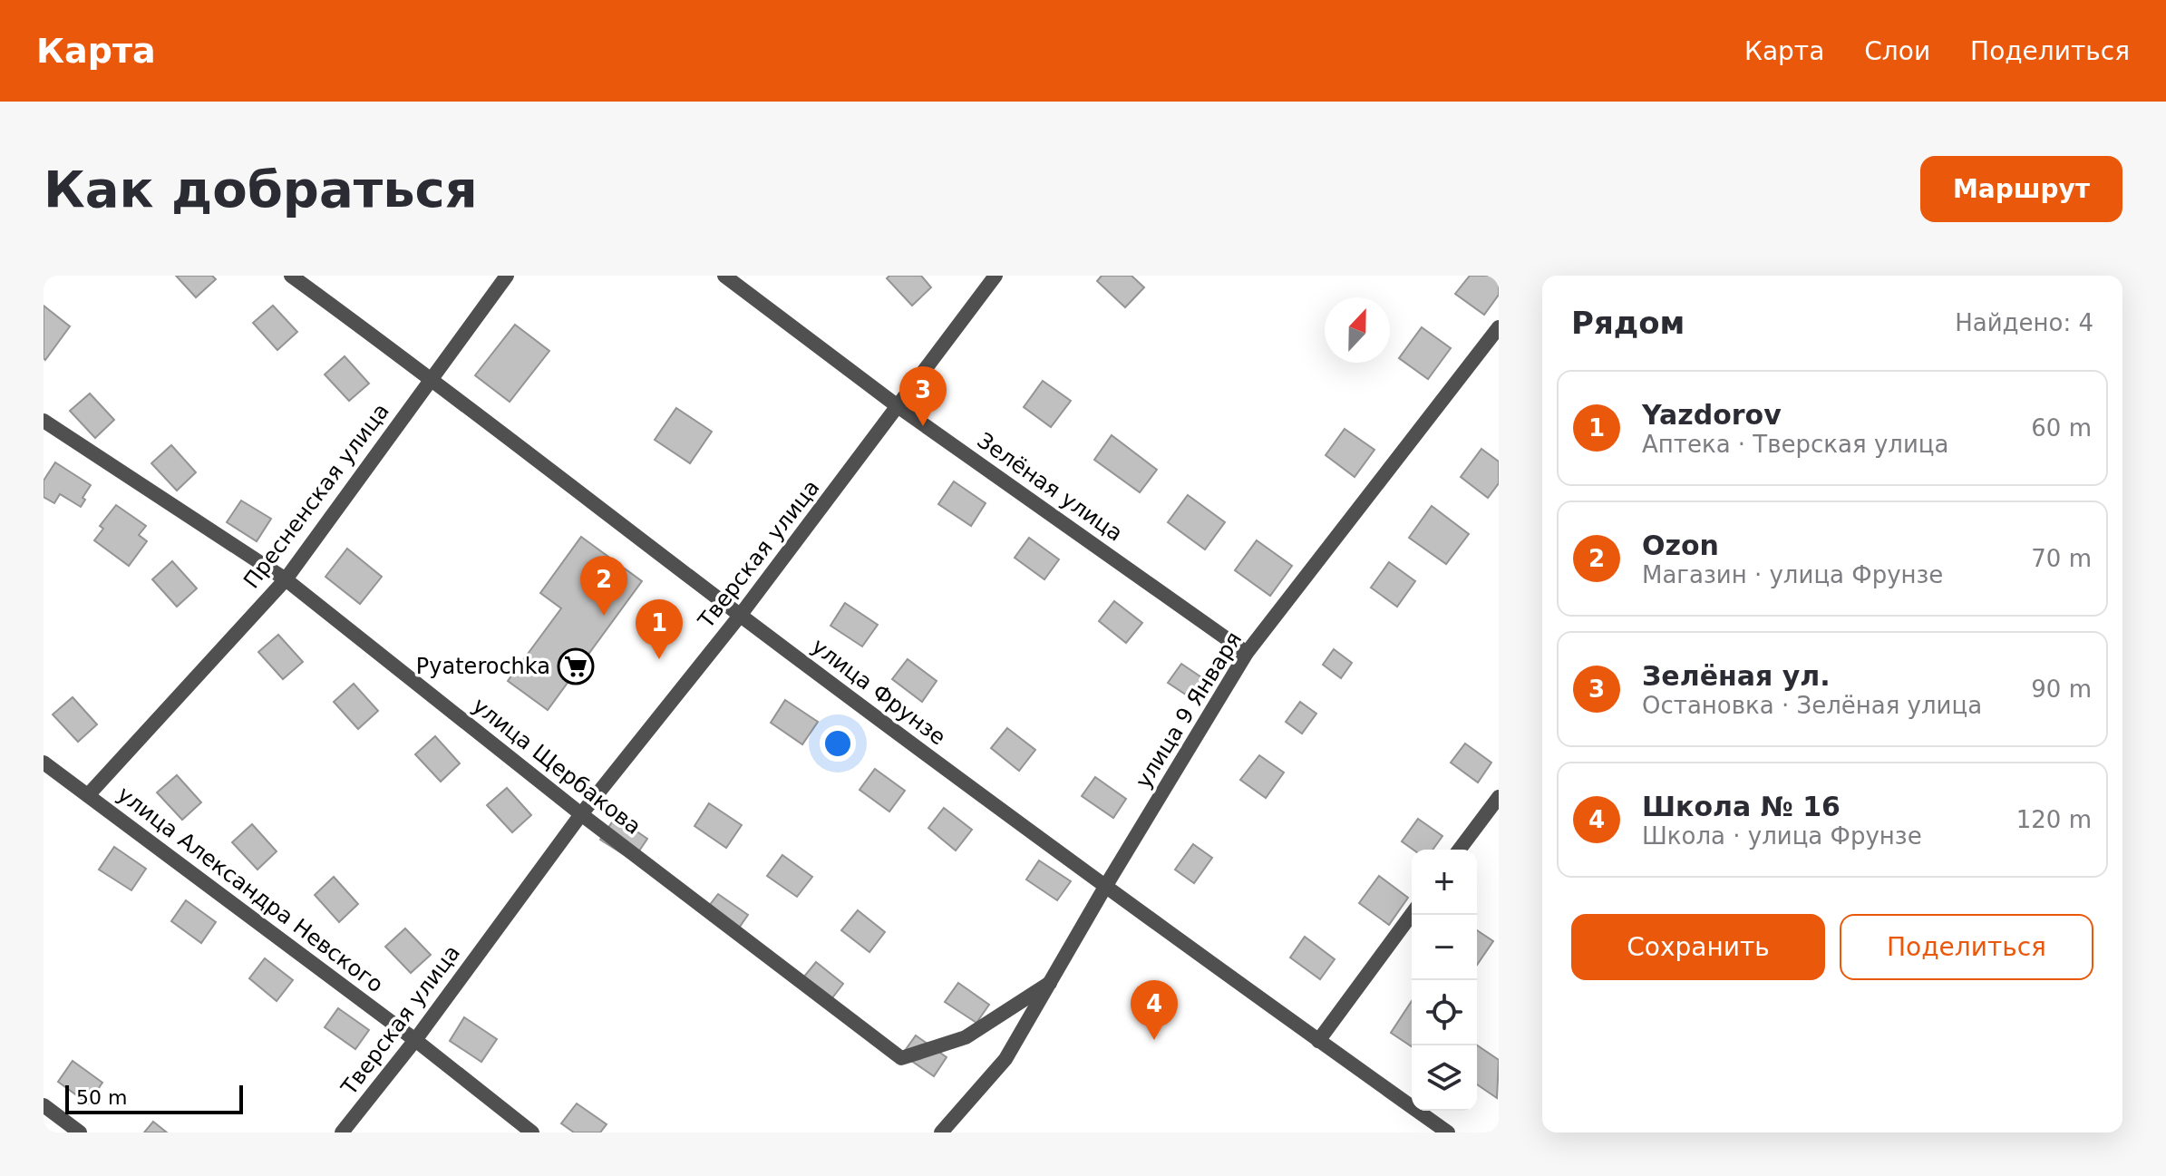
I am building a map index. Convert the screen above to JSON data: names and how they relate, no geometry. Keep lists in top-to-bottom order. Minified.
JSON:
{"streets":{"street":["Зелёная улица","Пресненская улица","Тверская улица","улица Фрунзе","улица 9 Января","улица Щербакова","улица Александра Невского"]},"crossings":[["Зелёная улица","Тверская улица"],["Зелёная улица","улица 9 Января"],["Пресненская улица","улица Фрунзе"],["Пресненская улица","улица Щербакова"],["Пресненская улица","улица Александра Невского"],["Тверская улица","улица Фрунзе"],["Тверская улица","улица Щербакова"],["Тверская улица","улица Александра Невского"],["улица Фрунзе","улица 9 Января"],["улица 9 Января","улица Щербакова"]],"places":{"supermarket":["Pyaterochka"]},"scale_bar":"50 m","north":"top","page":{"header":"Карта","nav":["Карта","Слои","Поделиться"],"buttons":["Маршрут",["Сохранить","Поделиться"]],"title":"Как добраться","heading":["Рядом","Найдено: 4"],"pins":["3","2","1","4"],"list":[{"mark":"1","name":"Yazdorov","note":"Аптека · Тверская улица","value":"60 m"},{"mark":"2","name":"Ozon","note":"Магазин · улица Фрунзе","value":"70 m"},{"mark":"3","name":"Зелёная ул.","note":"Остановка · Зелёная улица","value":"90 m"},{"mark":"4","name":"Школа № 16","note":"Школа · улица Фрунзе","value":"120 m"}],"map_buttons":["+","−"],"scale":"50 m"}}
